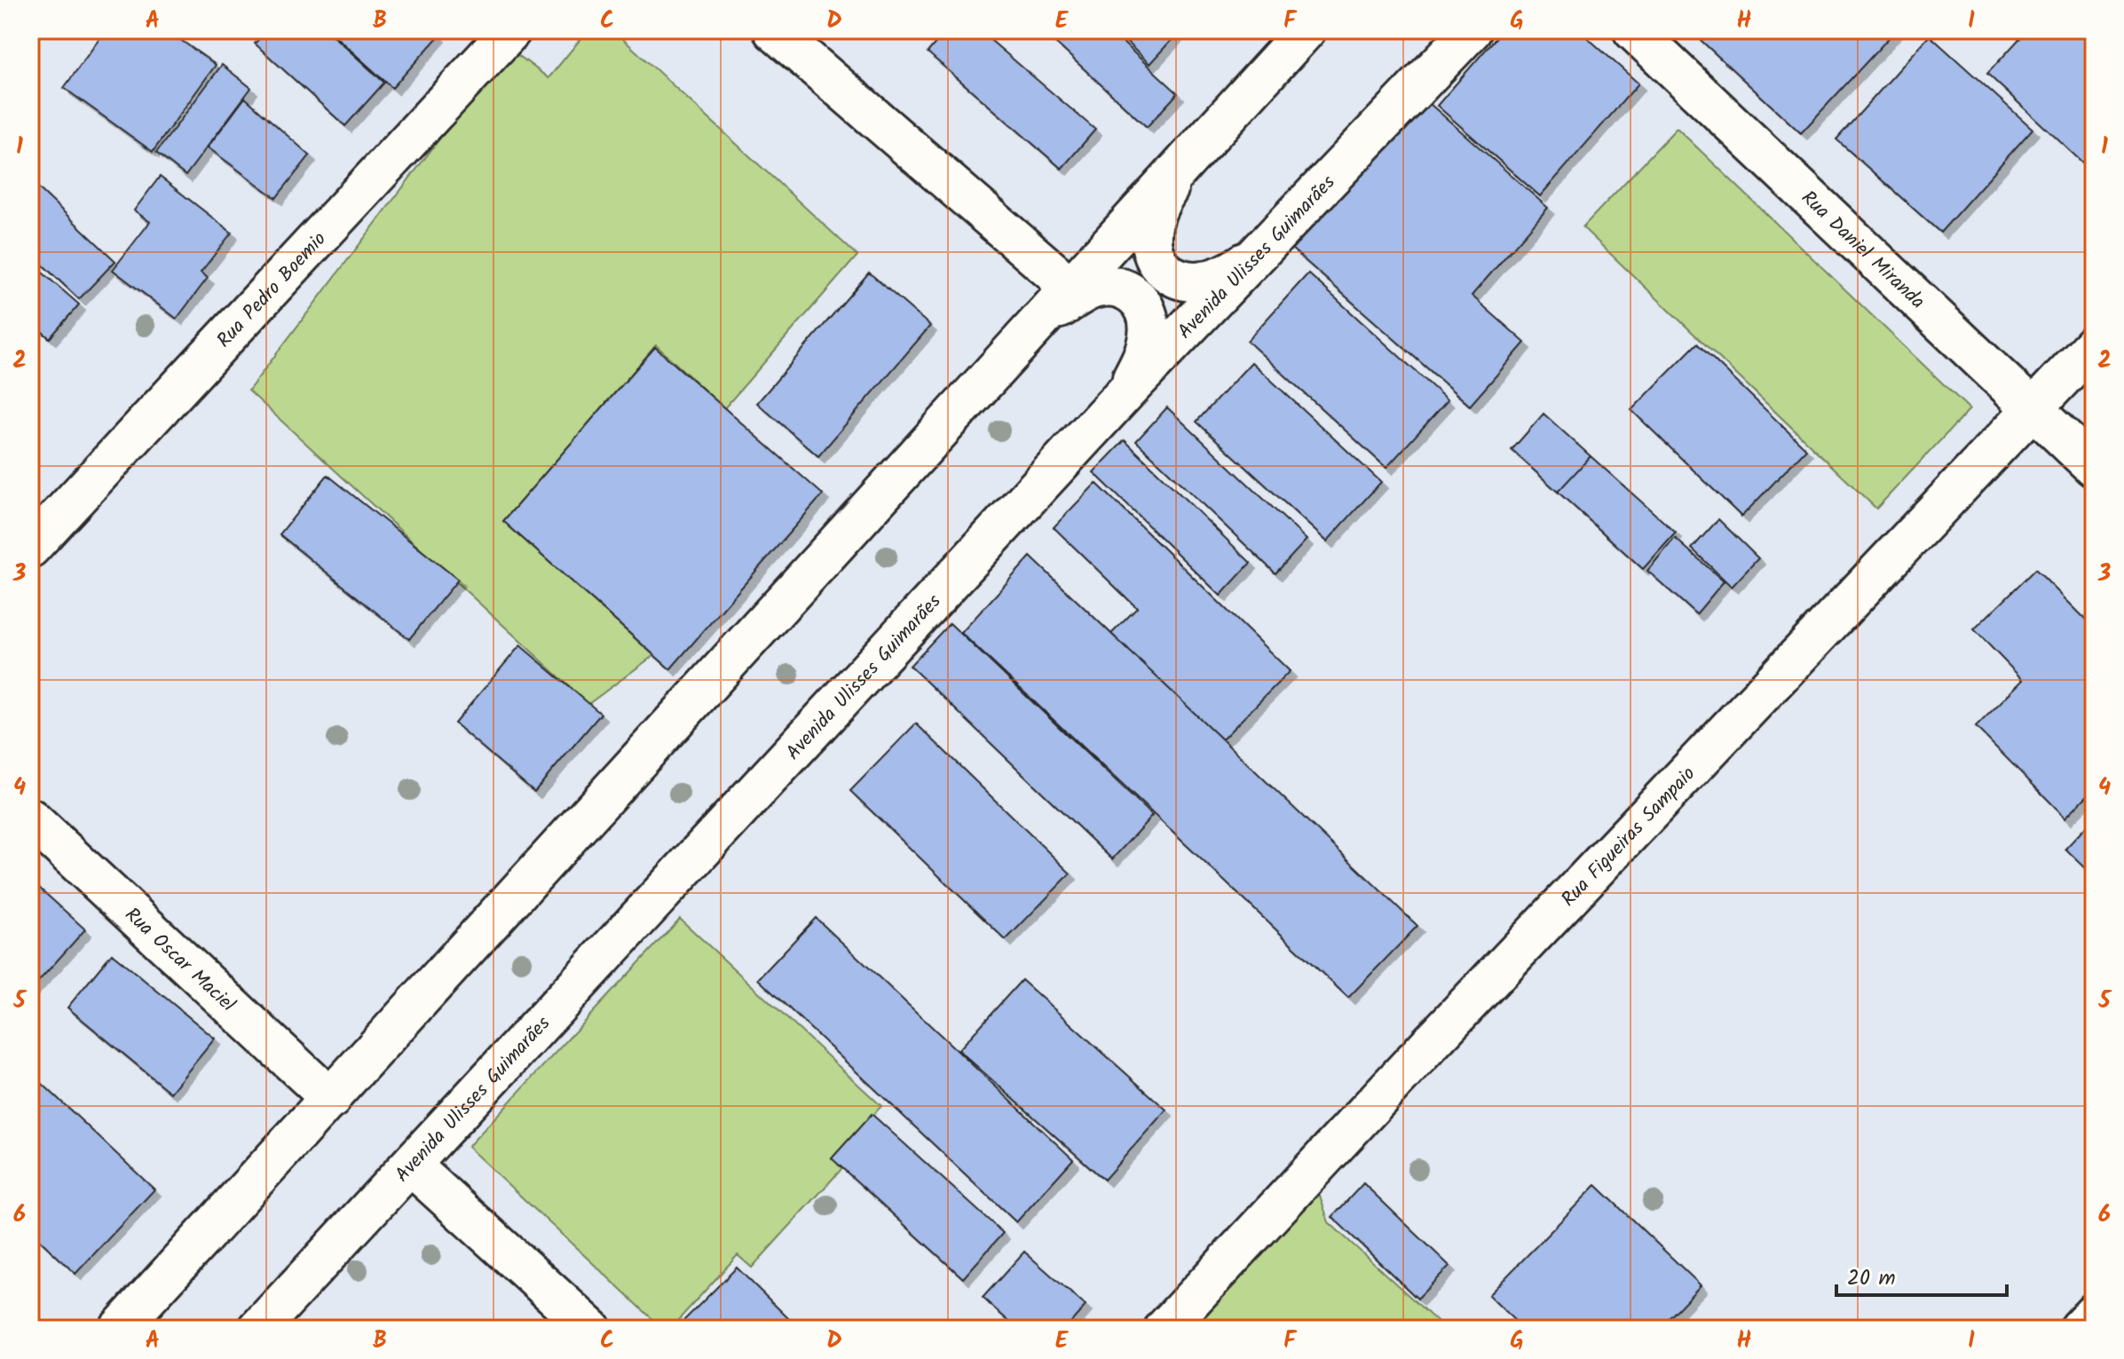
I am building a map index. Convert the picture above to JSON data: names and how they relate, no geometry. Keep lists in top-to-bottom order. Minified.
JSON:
{"streets":{"main road":["Rua Daniel Miranda","Avenida Ulisses Guimarães","Rua Pedro Boemio","Rua Figueiras Sampaio","Rua Oscar Maciel"]},"crossings":[["Rua Daniel Miranda","Rua Figueiras Sampaio"]],"scale_bar":"20 m","grid":{"columns":["A","B","C","D","E","F","G","H","I"],"rows":["1","2","3","4","5","6"]}}
